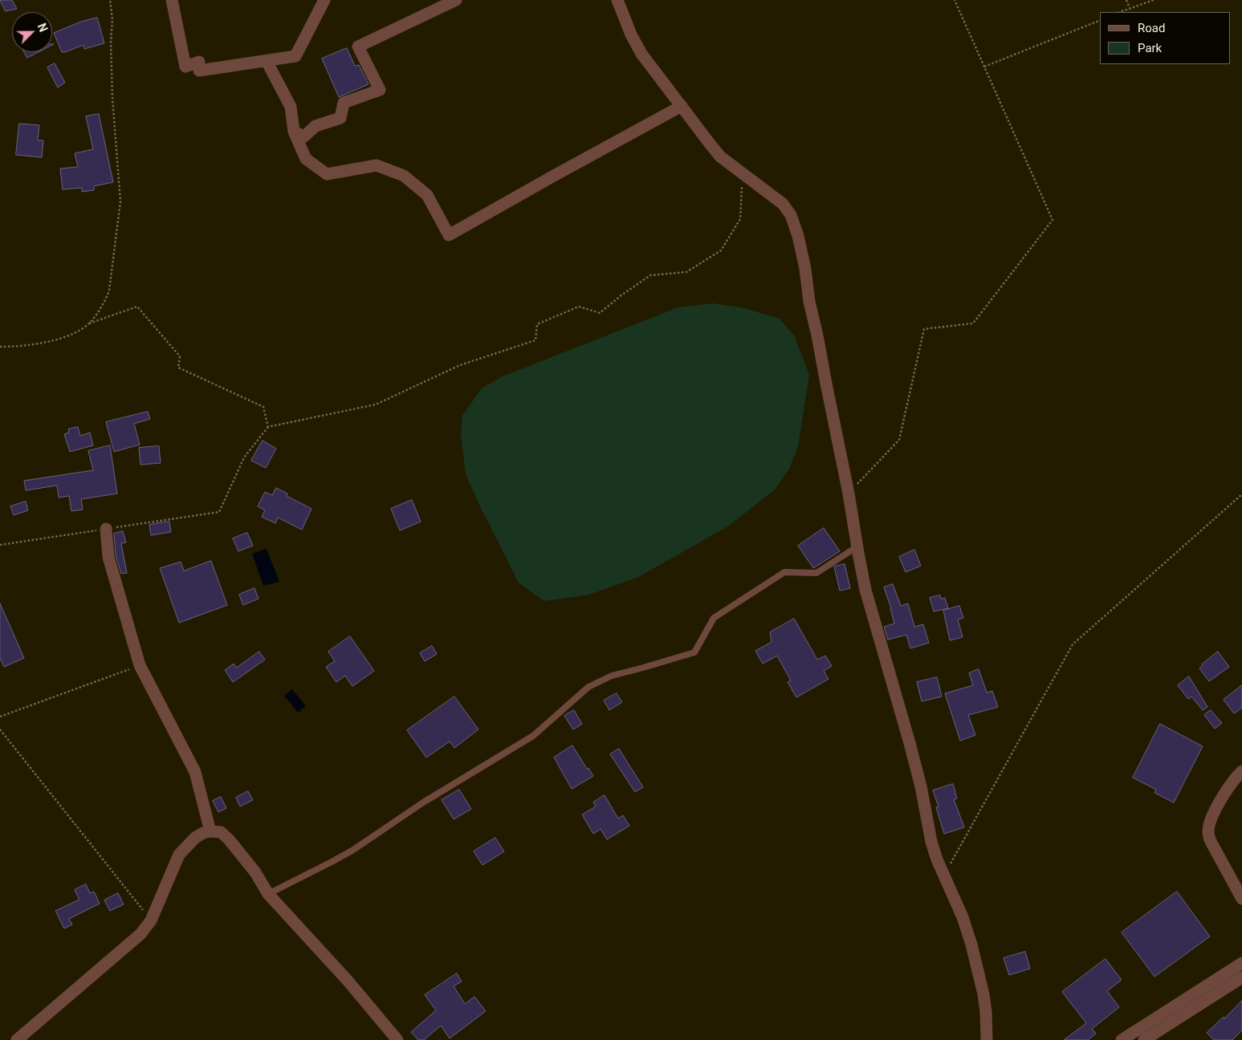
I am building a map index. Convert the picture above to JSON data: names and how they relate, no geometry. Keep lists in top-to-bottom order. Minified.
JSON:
{"legend":["Road","Park"],"north":"top right"}
